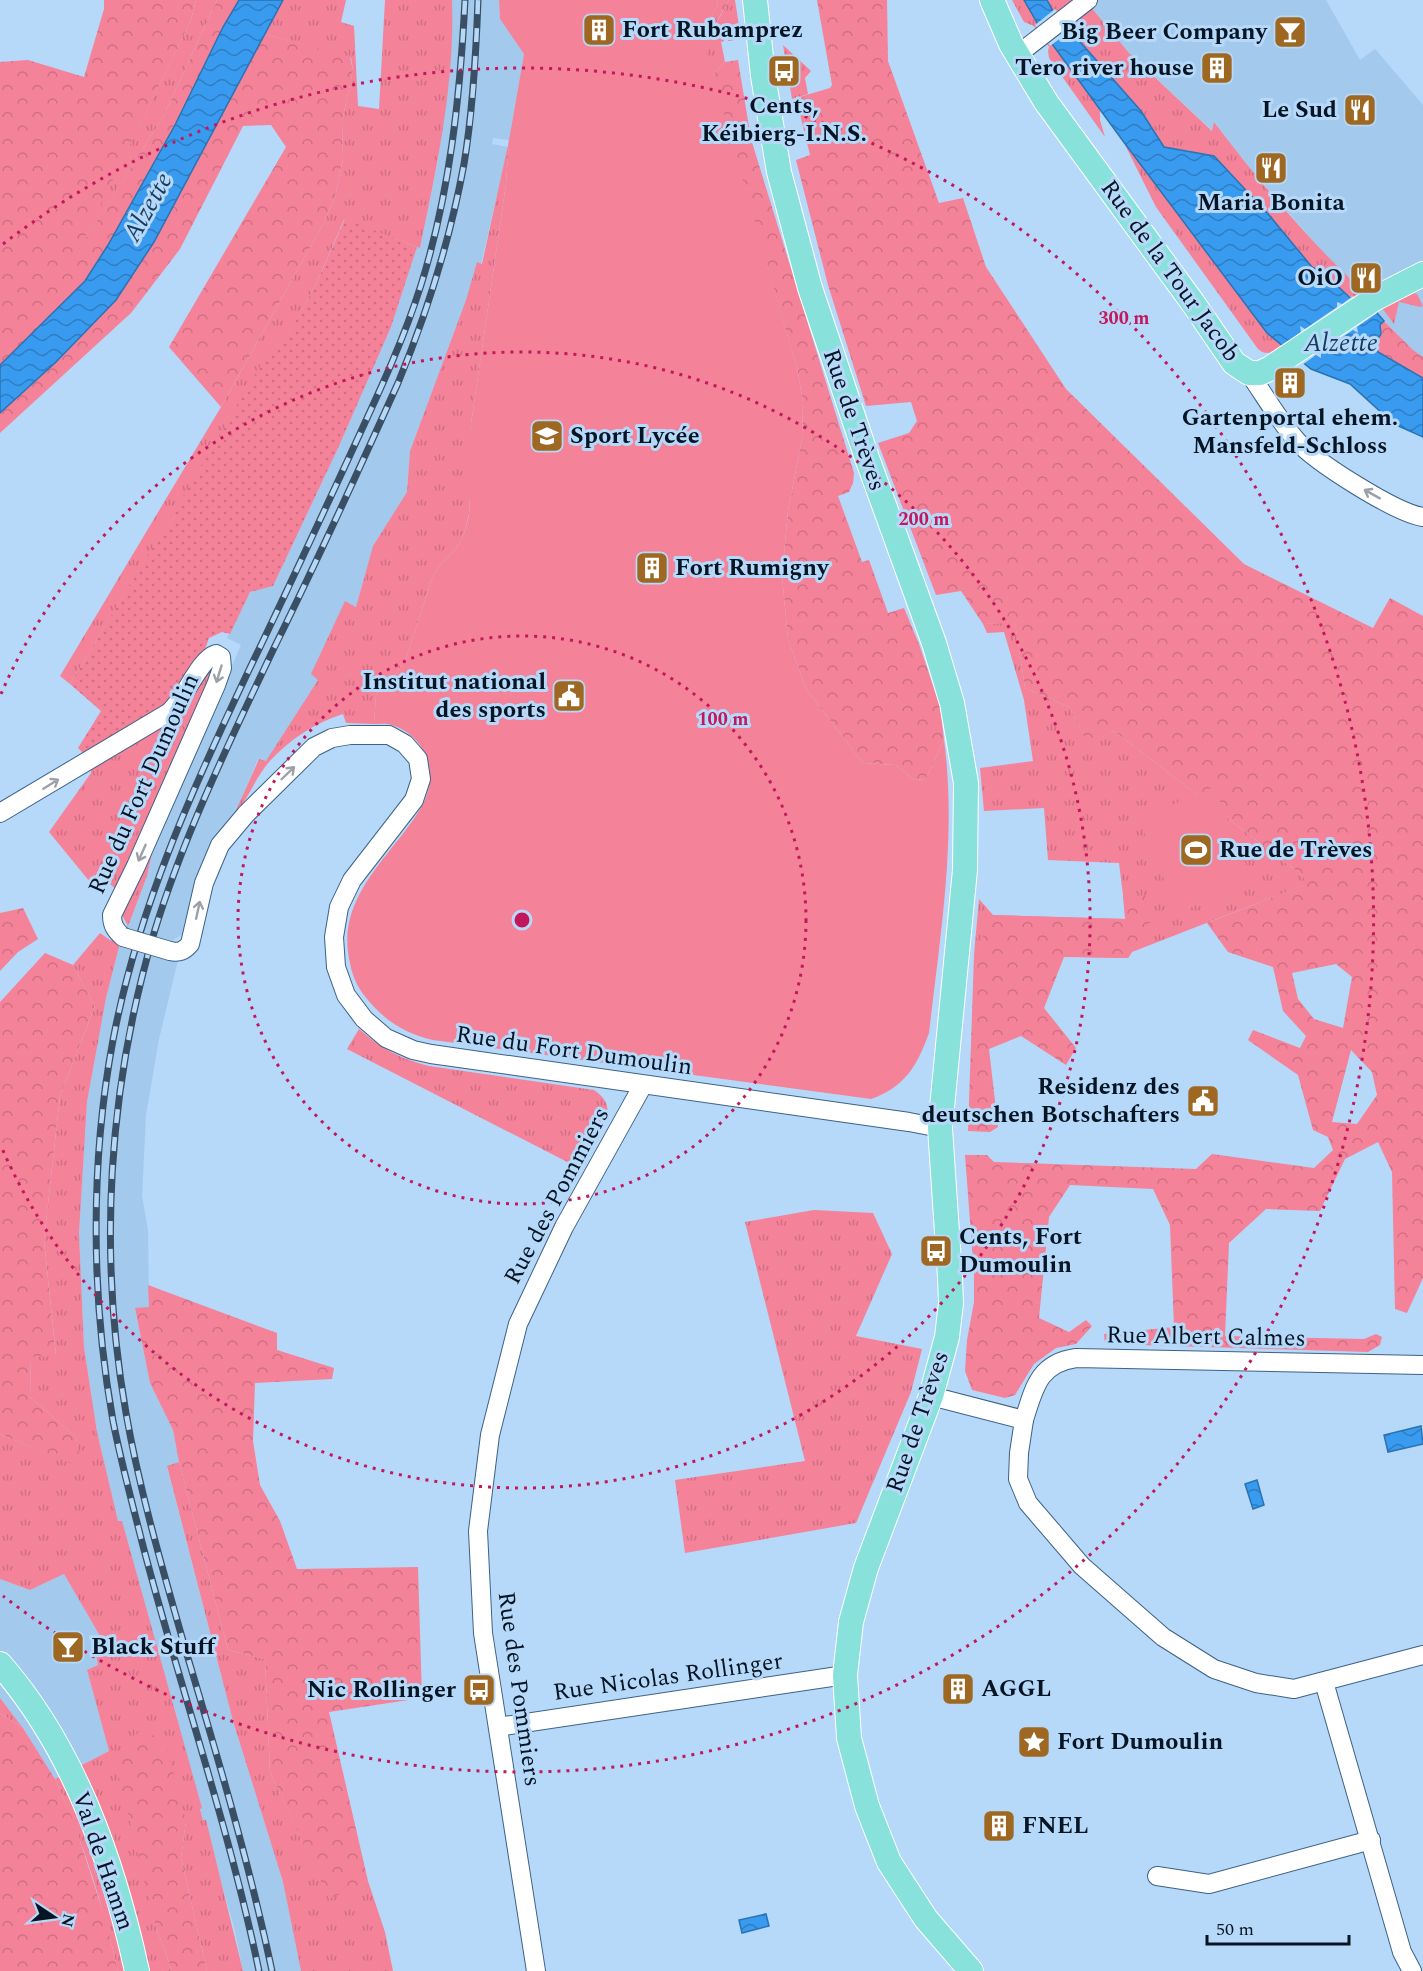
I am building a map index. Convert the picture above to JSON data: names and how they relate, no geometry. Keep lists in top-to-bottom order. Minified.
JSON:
{"streets":{"main road":["Rue de la Tour Jacob","Rue de Trèves","Val de Hamm"],"street":["Rue du Fort Dumoulin","Rue des Pommiers","Rue Albert Calmes","Rue Nicolas Rollinger"]},"crossings":[["Rue de Trèves","Rue du Fort Dumoulin"],["Rue de Trèves","Rue Nicolas Rollinger"],["Rue du Fort Dumoulin","Rue des Pommiers"],["Rue des Pommiers","Rue Nicolas Rollinger"]],"water":["Alzette"],"places":{"building":["Fort Rubamprez","Tero river house","Gartenportal ehem. Mansfeld-Schloss","Fort Rumigny","AGGL","FNEL"],"bar":["Big Beer Company","Black Stuff"],"bus stop":["Cents, Kéibierg-I.N.S.","Cents, Fort Dumoulin","Nic Rollinger"],"restaurant":["Le Sud","Maria Bonita","OiO"],"school or university":["Sport Lycée"],"public building":["Institut national des sports","Residenz des deutschen Botschafters"],"sports":["Rue de Trèves"],"place":["Fort Dumoulin"]},"scale_bar":"50 m","north":"right","rings":["300 m","200 m","100 m"]}
